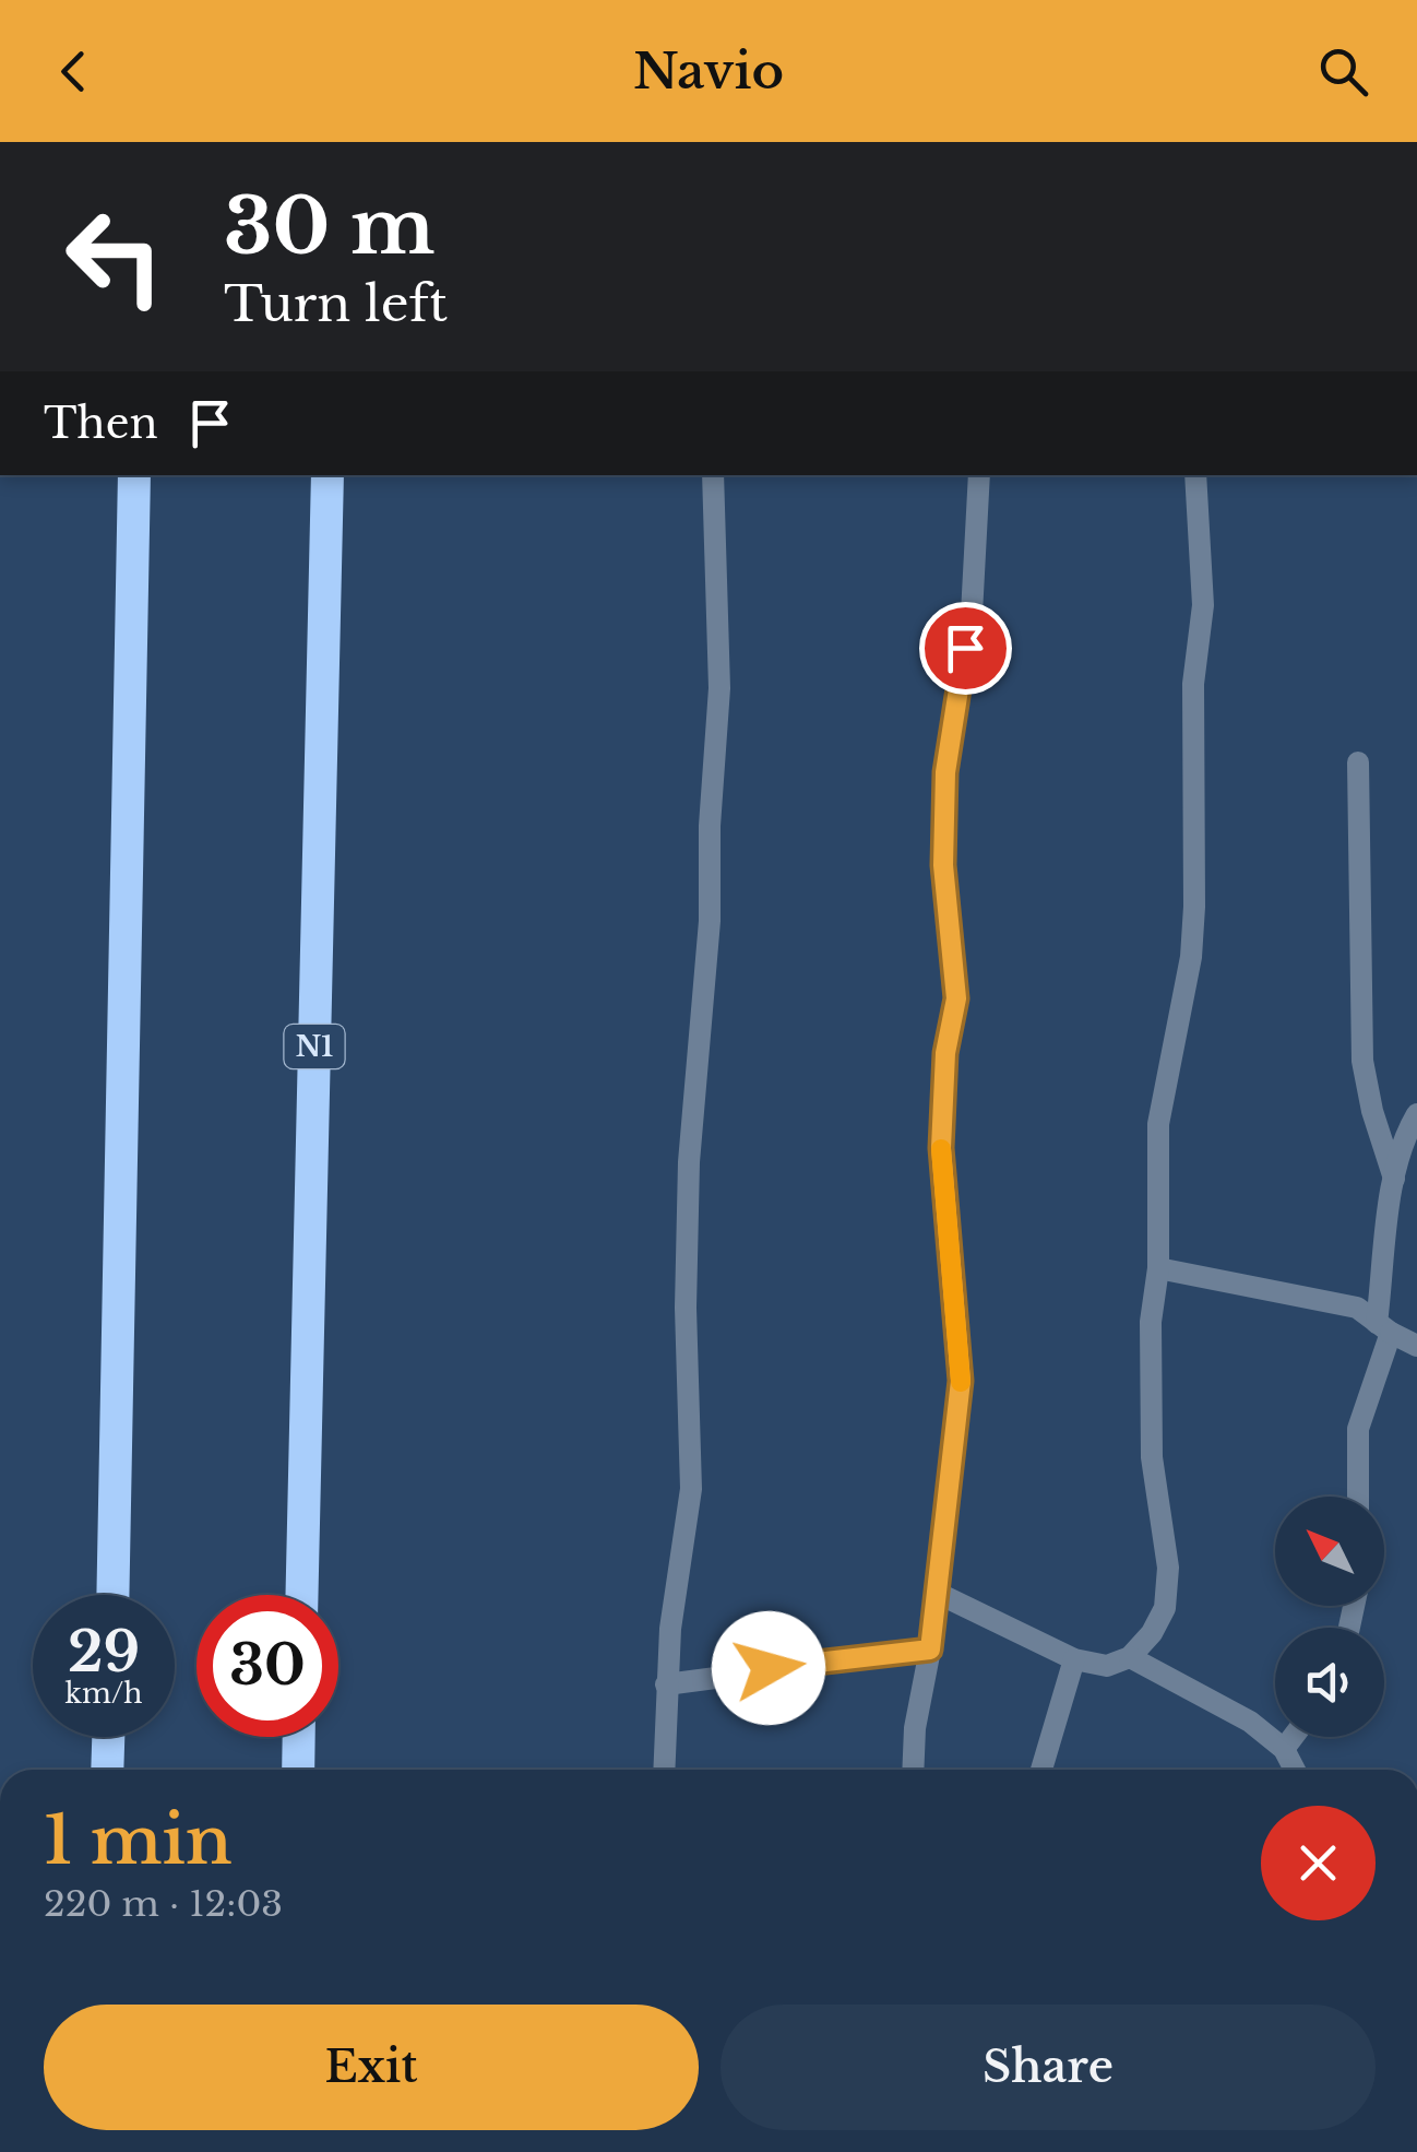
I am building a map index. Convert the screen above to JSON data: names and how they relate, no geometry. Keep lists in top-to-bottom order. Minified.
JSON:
{"streets":{"highway":["N1"]},"north":"top left","page":{"header":"Navio","turn":["30 m","Turn left"],"then":"Then","speed":"29 km/h","limit":"30","heading":["1 min","220 m · 12:03"],"buttons":["Exit","Share"]}}
